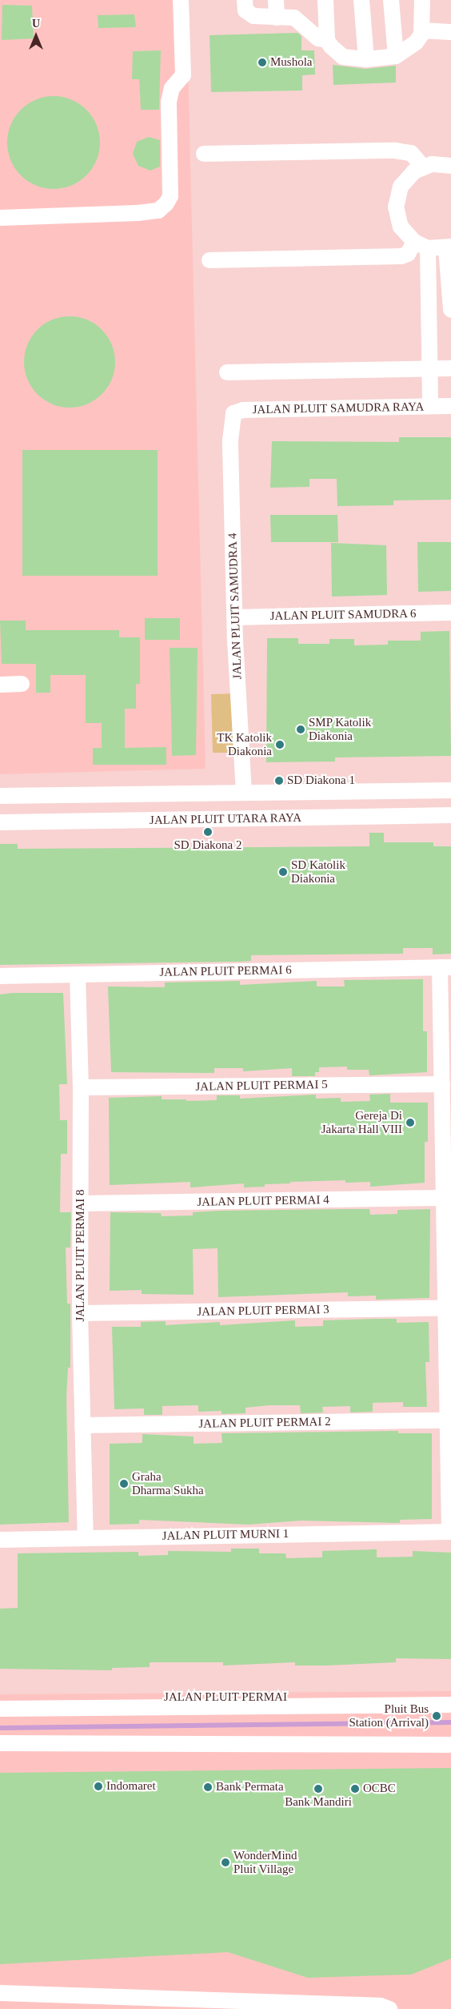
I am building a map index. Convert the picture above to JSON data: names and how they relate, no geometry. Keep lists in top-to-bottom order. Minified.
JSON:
{"streets":{"street":["JALAN PLUIT SAMUDRA RAYA","JALAN PLUIT SAMUDRA 4","JALAN PLUIT SAMUDRA 6","JALAN PLUIT UTARA RAYA","JALAN PLUIT PERMAI 6","JALAN PLUIT PERMAI 5","JALAN PLUIT PERMAI 4","JALAN PLUIT PERMAI 8","JALAN PLUIT PERMAI 3","JALAN PLUIT PERMAI 2","JALAN PLUIT MURNI 1","JALAN PLUIT PERMAI"]},"crossings":[["JALAN PLUIT SAMUDRA RAYA","JALAN PLUIT SAMUDRA 4"],["JALAN PLUIT SAMUDRA 4","JALAN PLUIT SAMUDRA 6"],["JALAN PLUIT PERMAI 6","JALAN PLUIT PERMAI 8"],["JALAN PLUIT PERMAI 5","JALAN PLUIT PERMAI 8"],["JALAN PLUIT PERMAI 4","JALAN PLUIT PERMAI 8"],["JALAN PLUIT PERMAI 8","JALAN PLUIT PERMAI 3"],["JALAN PLUIT PERMAI 8","JALAN PLUIT PERMAI 2"],["JALAN PLUIT PERMAI 8","JALAN PLUIT MURNI 1"]],"places":["Mushola","SMP Katolik Diakonia","TK Katolik Diakonia","SD Diakona 1","SD Diakona 2","SD Katolik Diakonia","Gereja Di Jakarta Hall VIII","Graha Dharma Sukha","Pluit Bus Station (Arrival)","Indomaret","Bank Permata","Bank Mandiri","OCBC","WonderMind Pluit Village"],"north":"top"}
